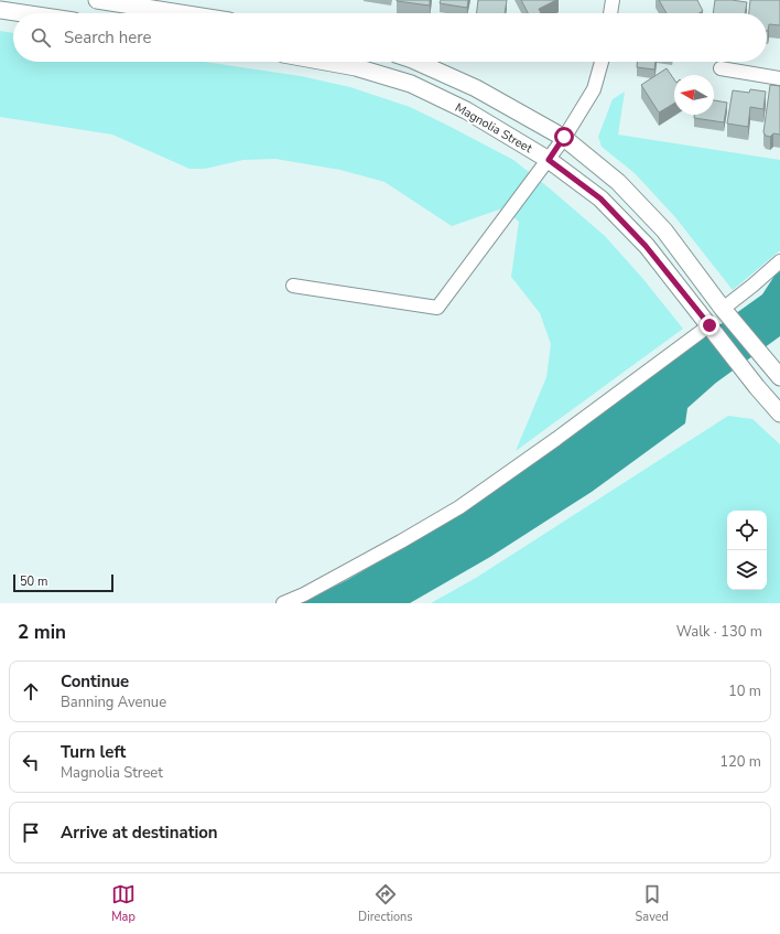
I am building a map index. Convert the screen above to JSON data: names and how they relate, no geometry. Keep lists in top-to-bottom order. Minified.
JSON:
{"streets":{"main road":["Magnolia Street"]},"scale_bar":"50 m","north":"left","page":{"search":"Search here","scale":"50 m","heading":["2 min","Walk · 130 m"],"list":[["Continue","Banning Avenue","10 m"],["Turn left","Magnolia Street","120 m"],"Arrive at destination"],"nav":["Map","Directions","Saved"]}}
